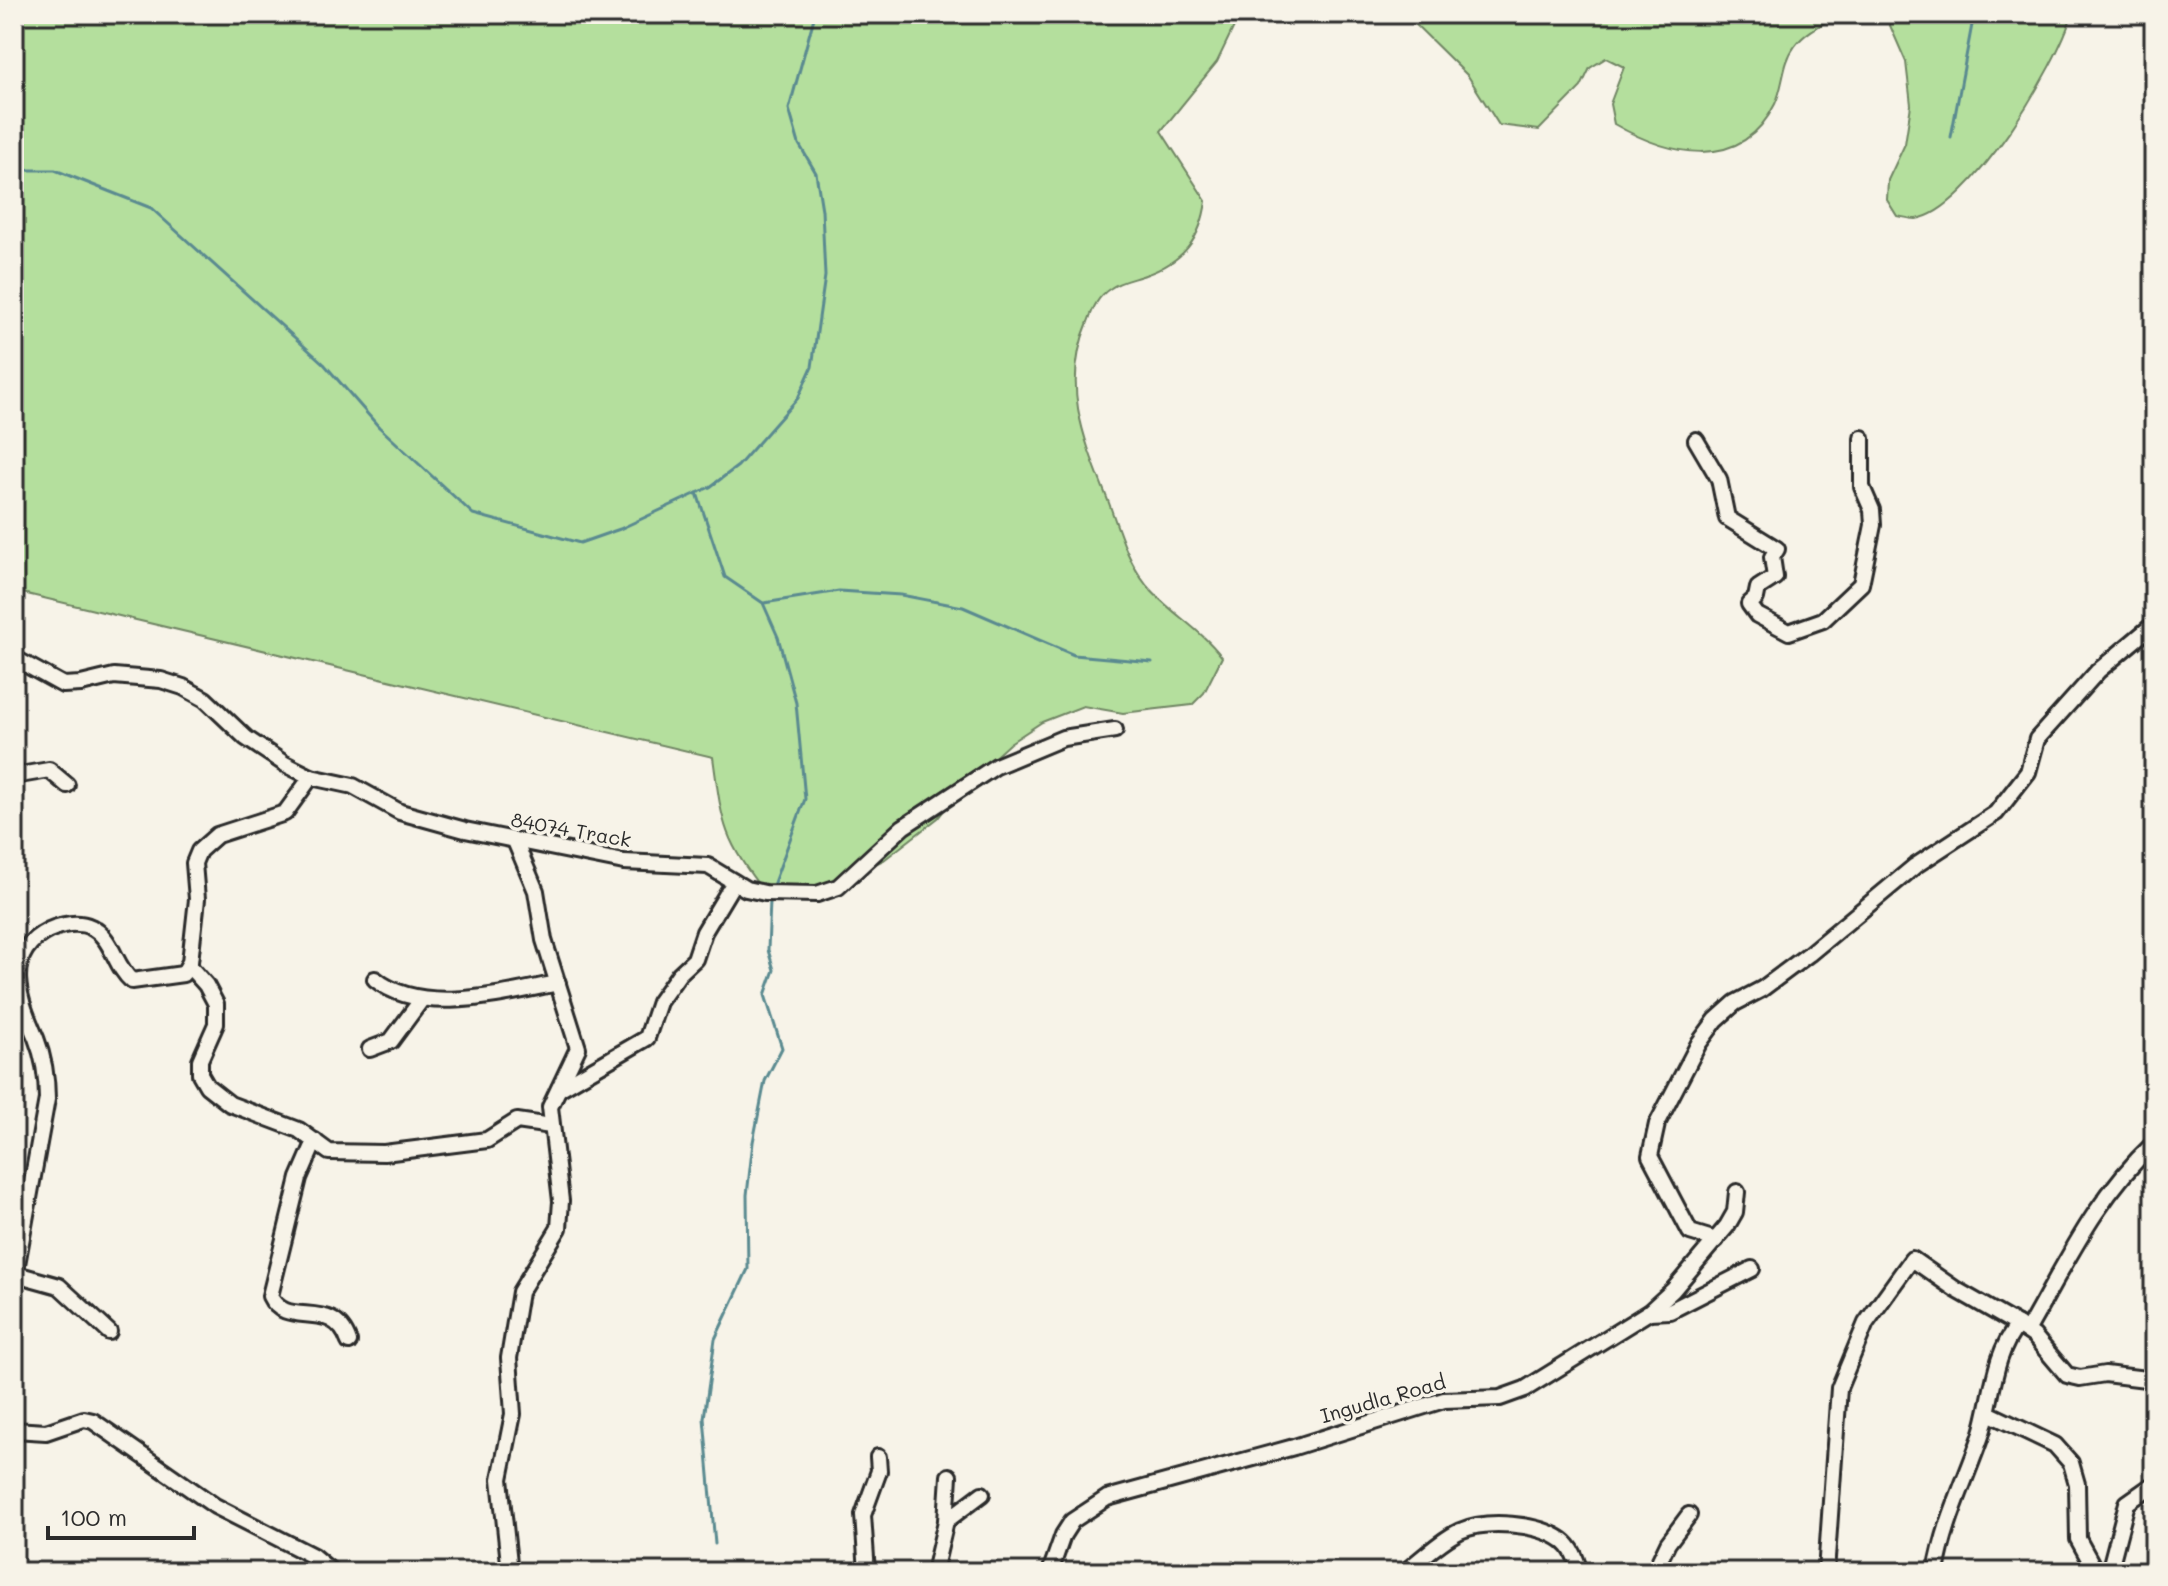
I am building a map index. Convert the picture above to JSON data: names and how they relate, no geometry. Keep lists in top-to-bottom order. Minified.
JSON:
{"streets":{"street":["84074 Track","Ingudla Road"]},"scale_bar":"100 m"}
